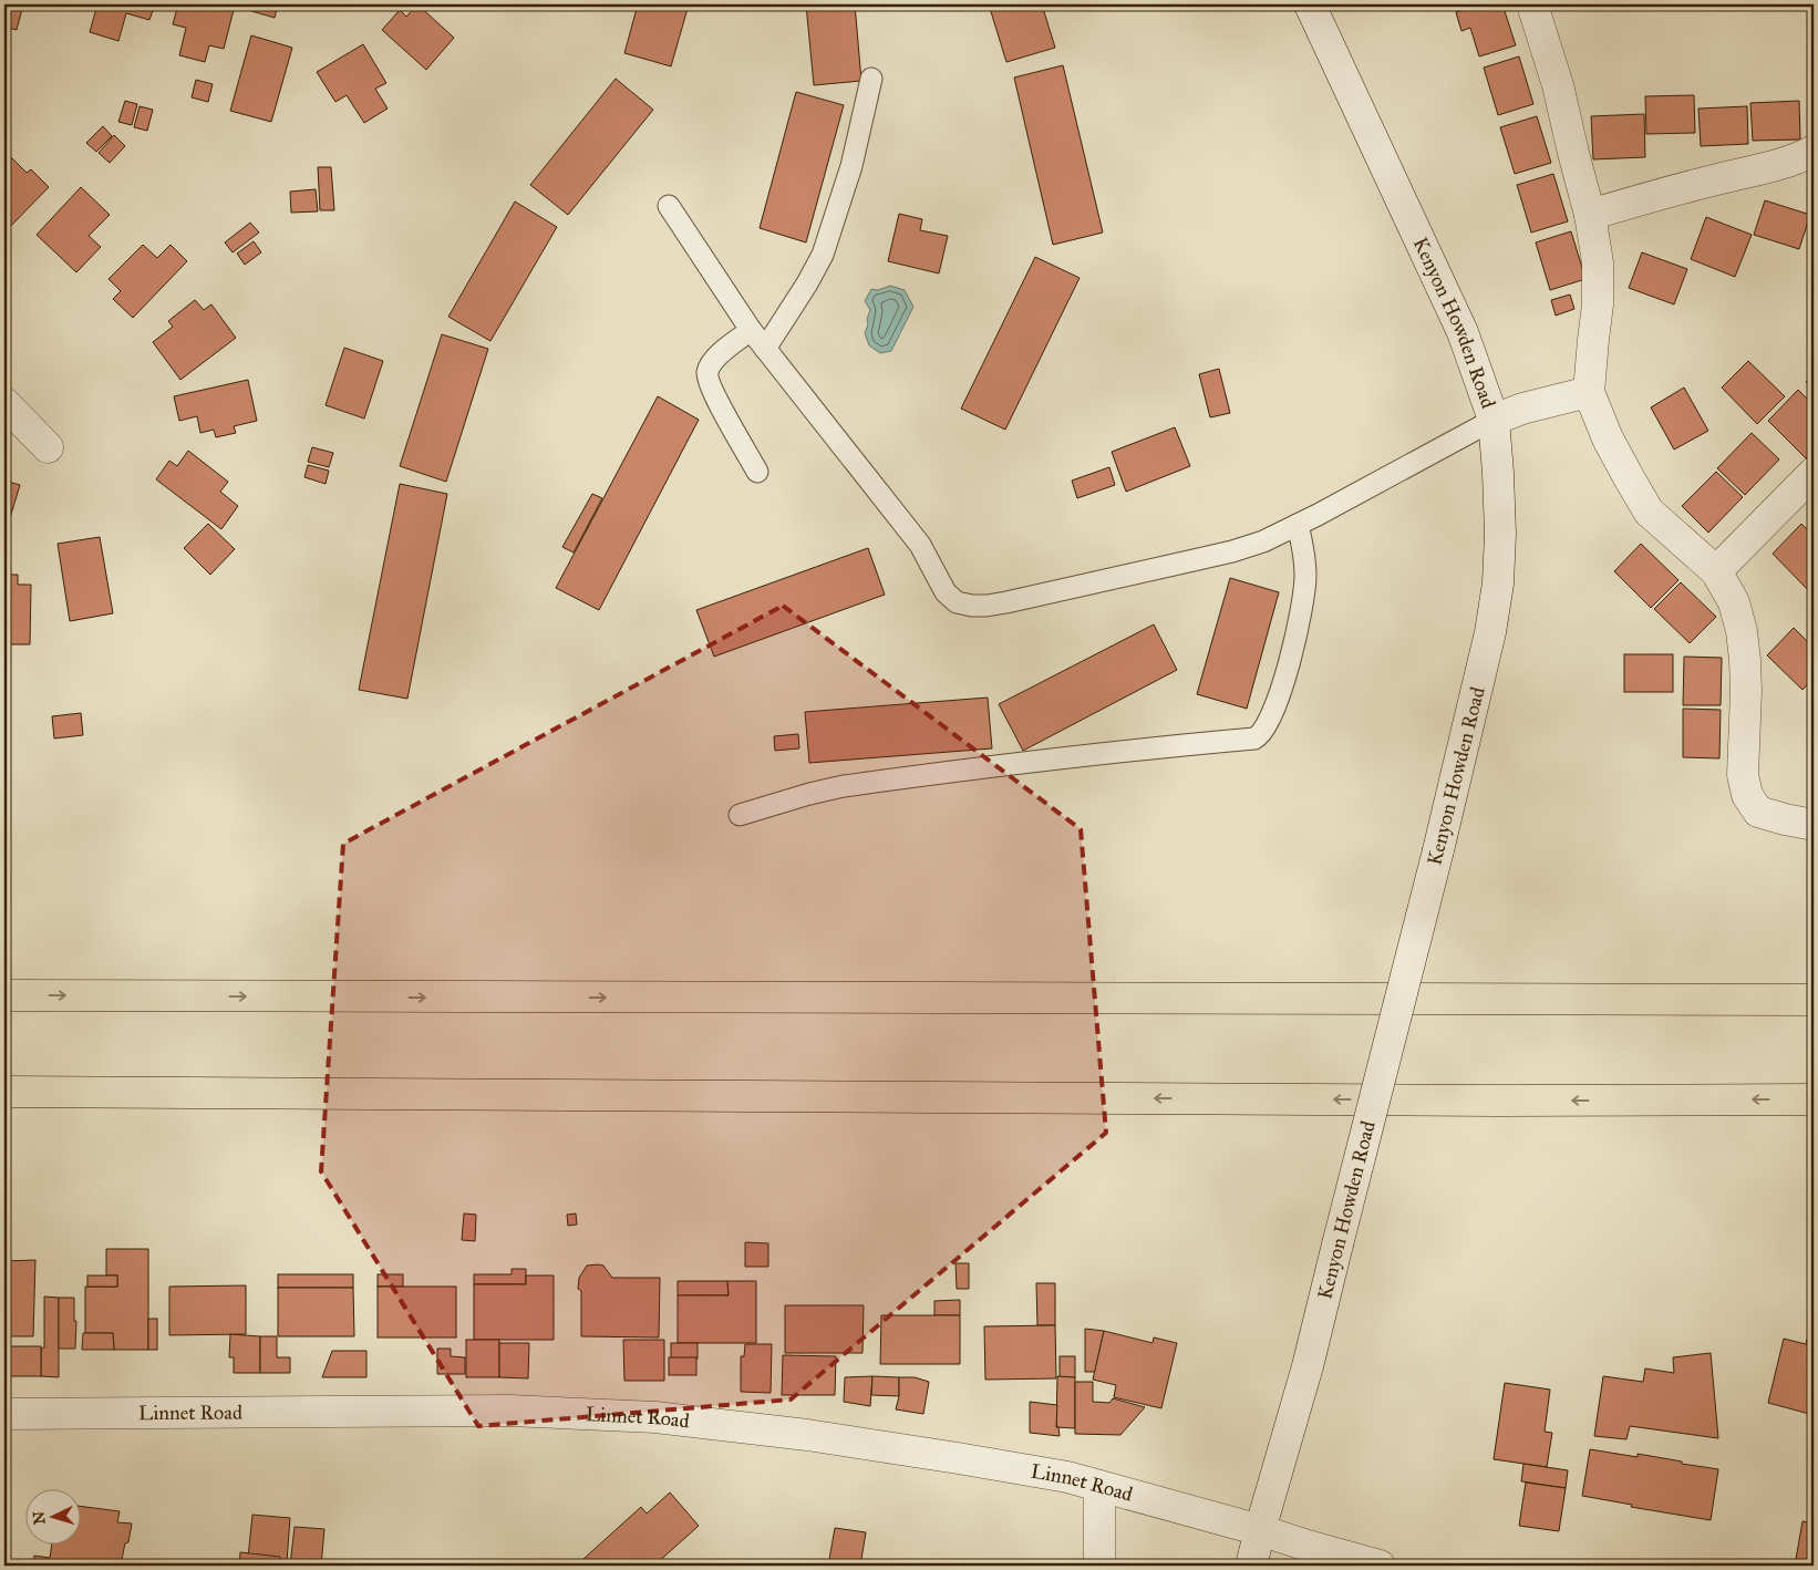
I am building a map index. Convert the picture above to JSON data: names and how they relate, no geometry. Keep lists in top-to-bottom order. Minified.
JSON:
{"streets":{"street":["Kenyon Howden Road","Linnet Road"]},"crossings":[["Kenyon Howden Road","Linnet Road"]],"north":"left"}
